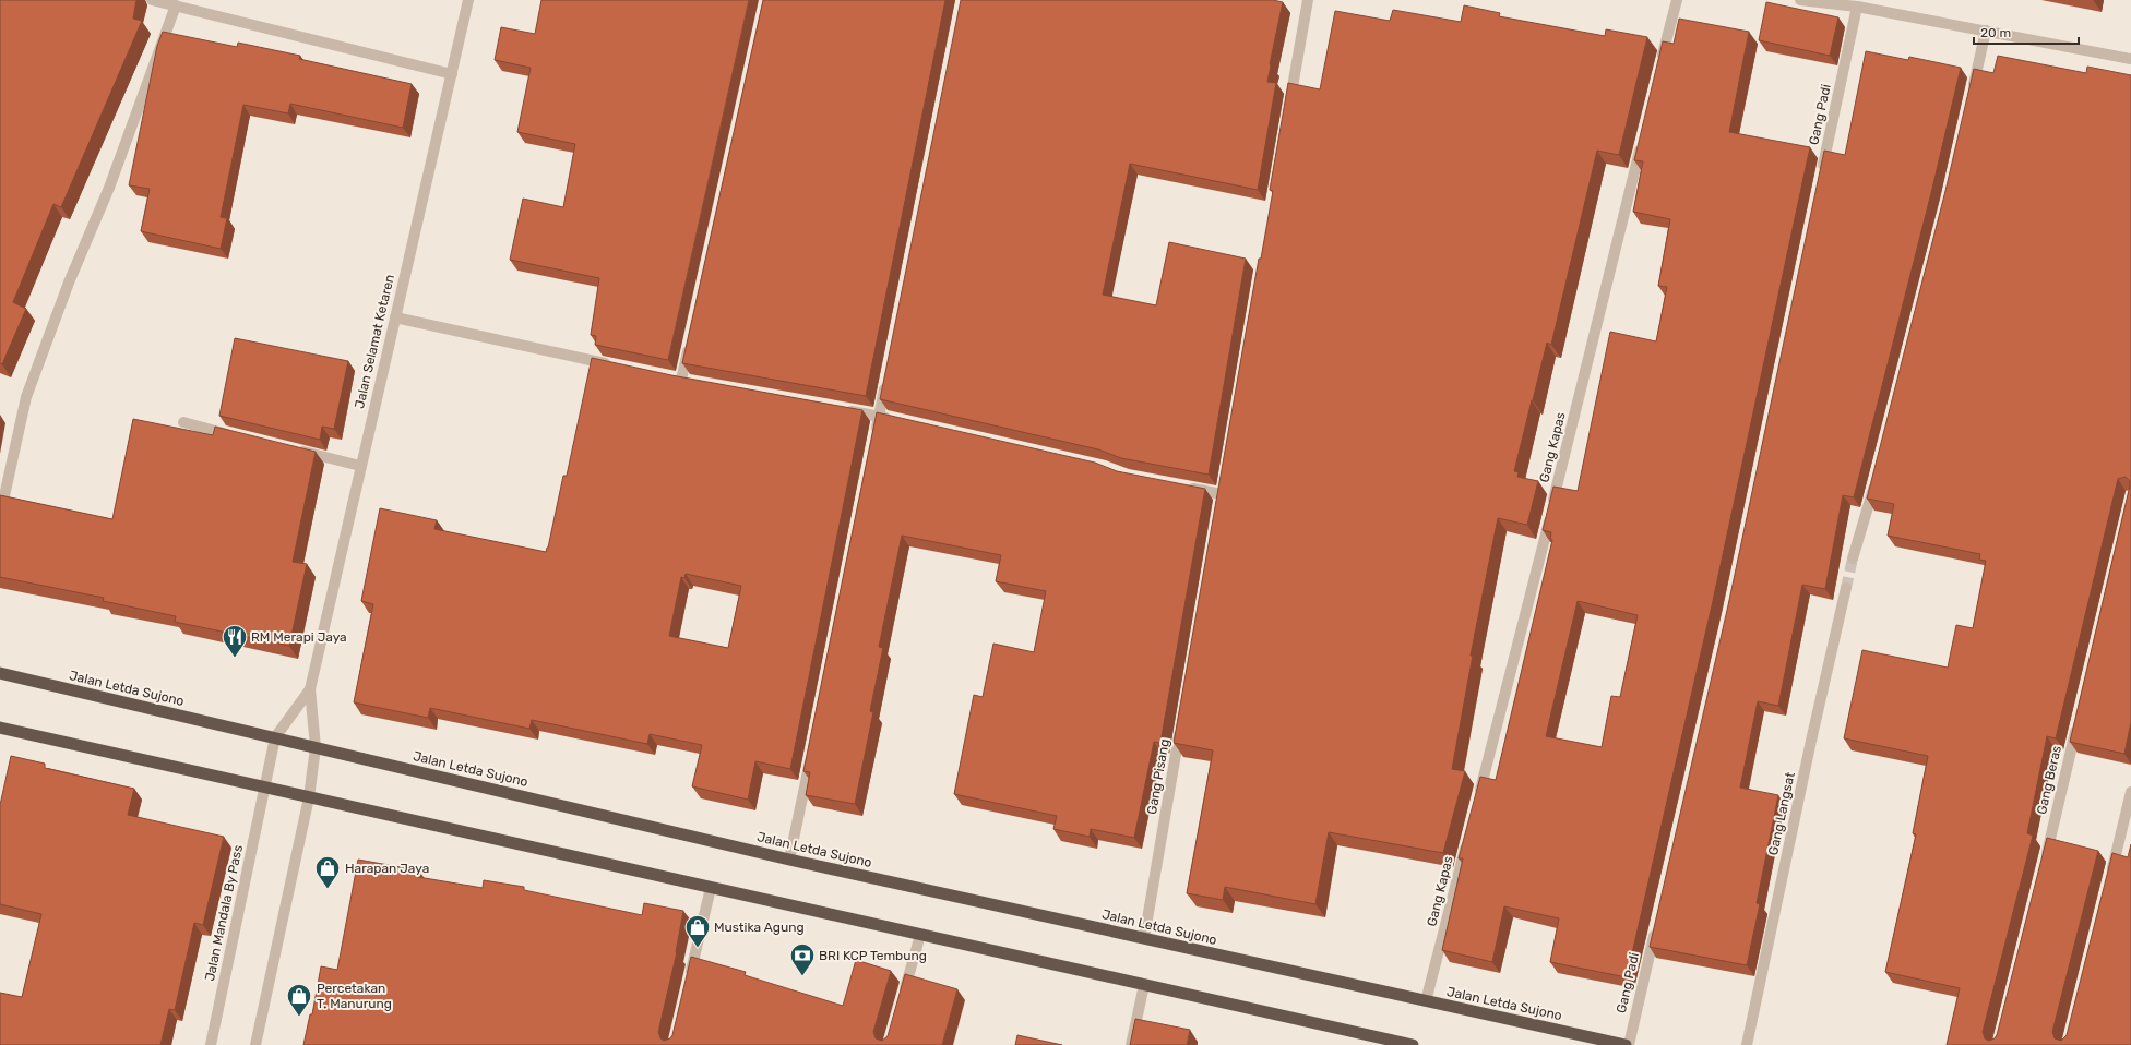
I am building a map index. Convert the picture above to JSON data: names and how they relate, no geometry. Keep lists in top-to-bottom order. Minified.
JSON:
{"streets":{"highway":["Jalan Letda Sujono"],"street":["Gang Padi","Jalan Selamat Ketaren","Gang Kapas","Gang Pisang","Gang Beras","Gang Langsat","Jalan Mandala By Pass"]},"crossings":[["Gang Padi","Jalan Letda Sujono"],["Jalan Selamat Ketaren","Jalan Letda Sujono"],["Jalan Selamat Ketaren","Jalan Mandala By Pass"],["Gang Kapas","Jalan Letda Sujono"],["Jalan Letda Sujono","Gang Pisang"]],"places":{"restaurant":["RM Merapi Jaya"],"shop":["Harapan Jaya","Mustika Agung","Percetakan T. Manurung"],"bank":["BRI KCP Tembung"]},"scale_bar":"20 m"}
